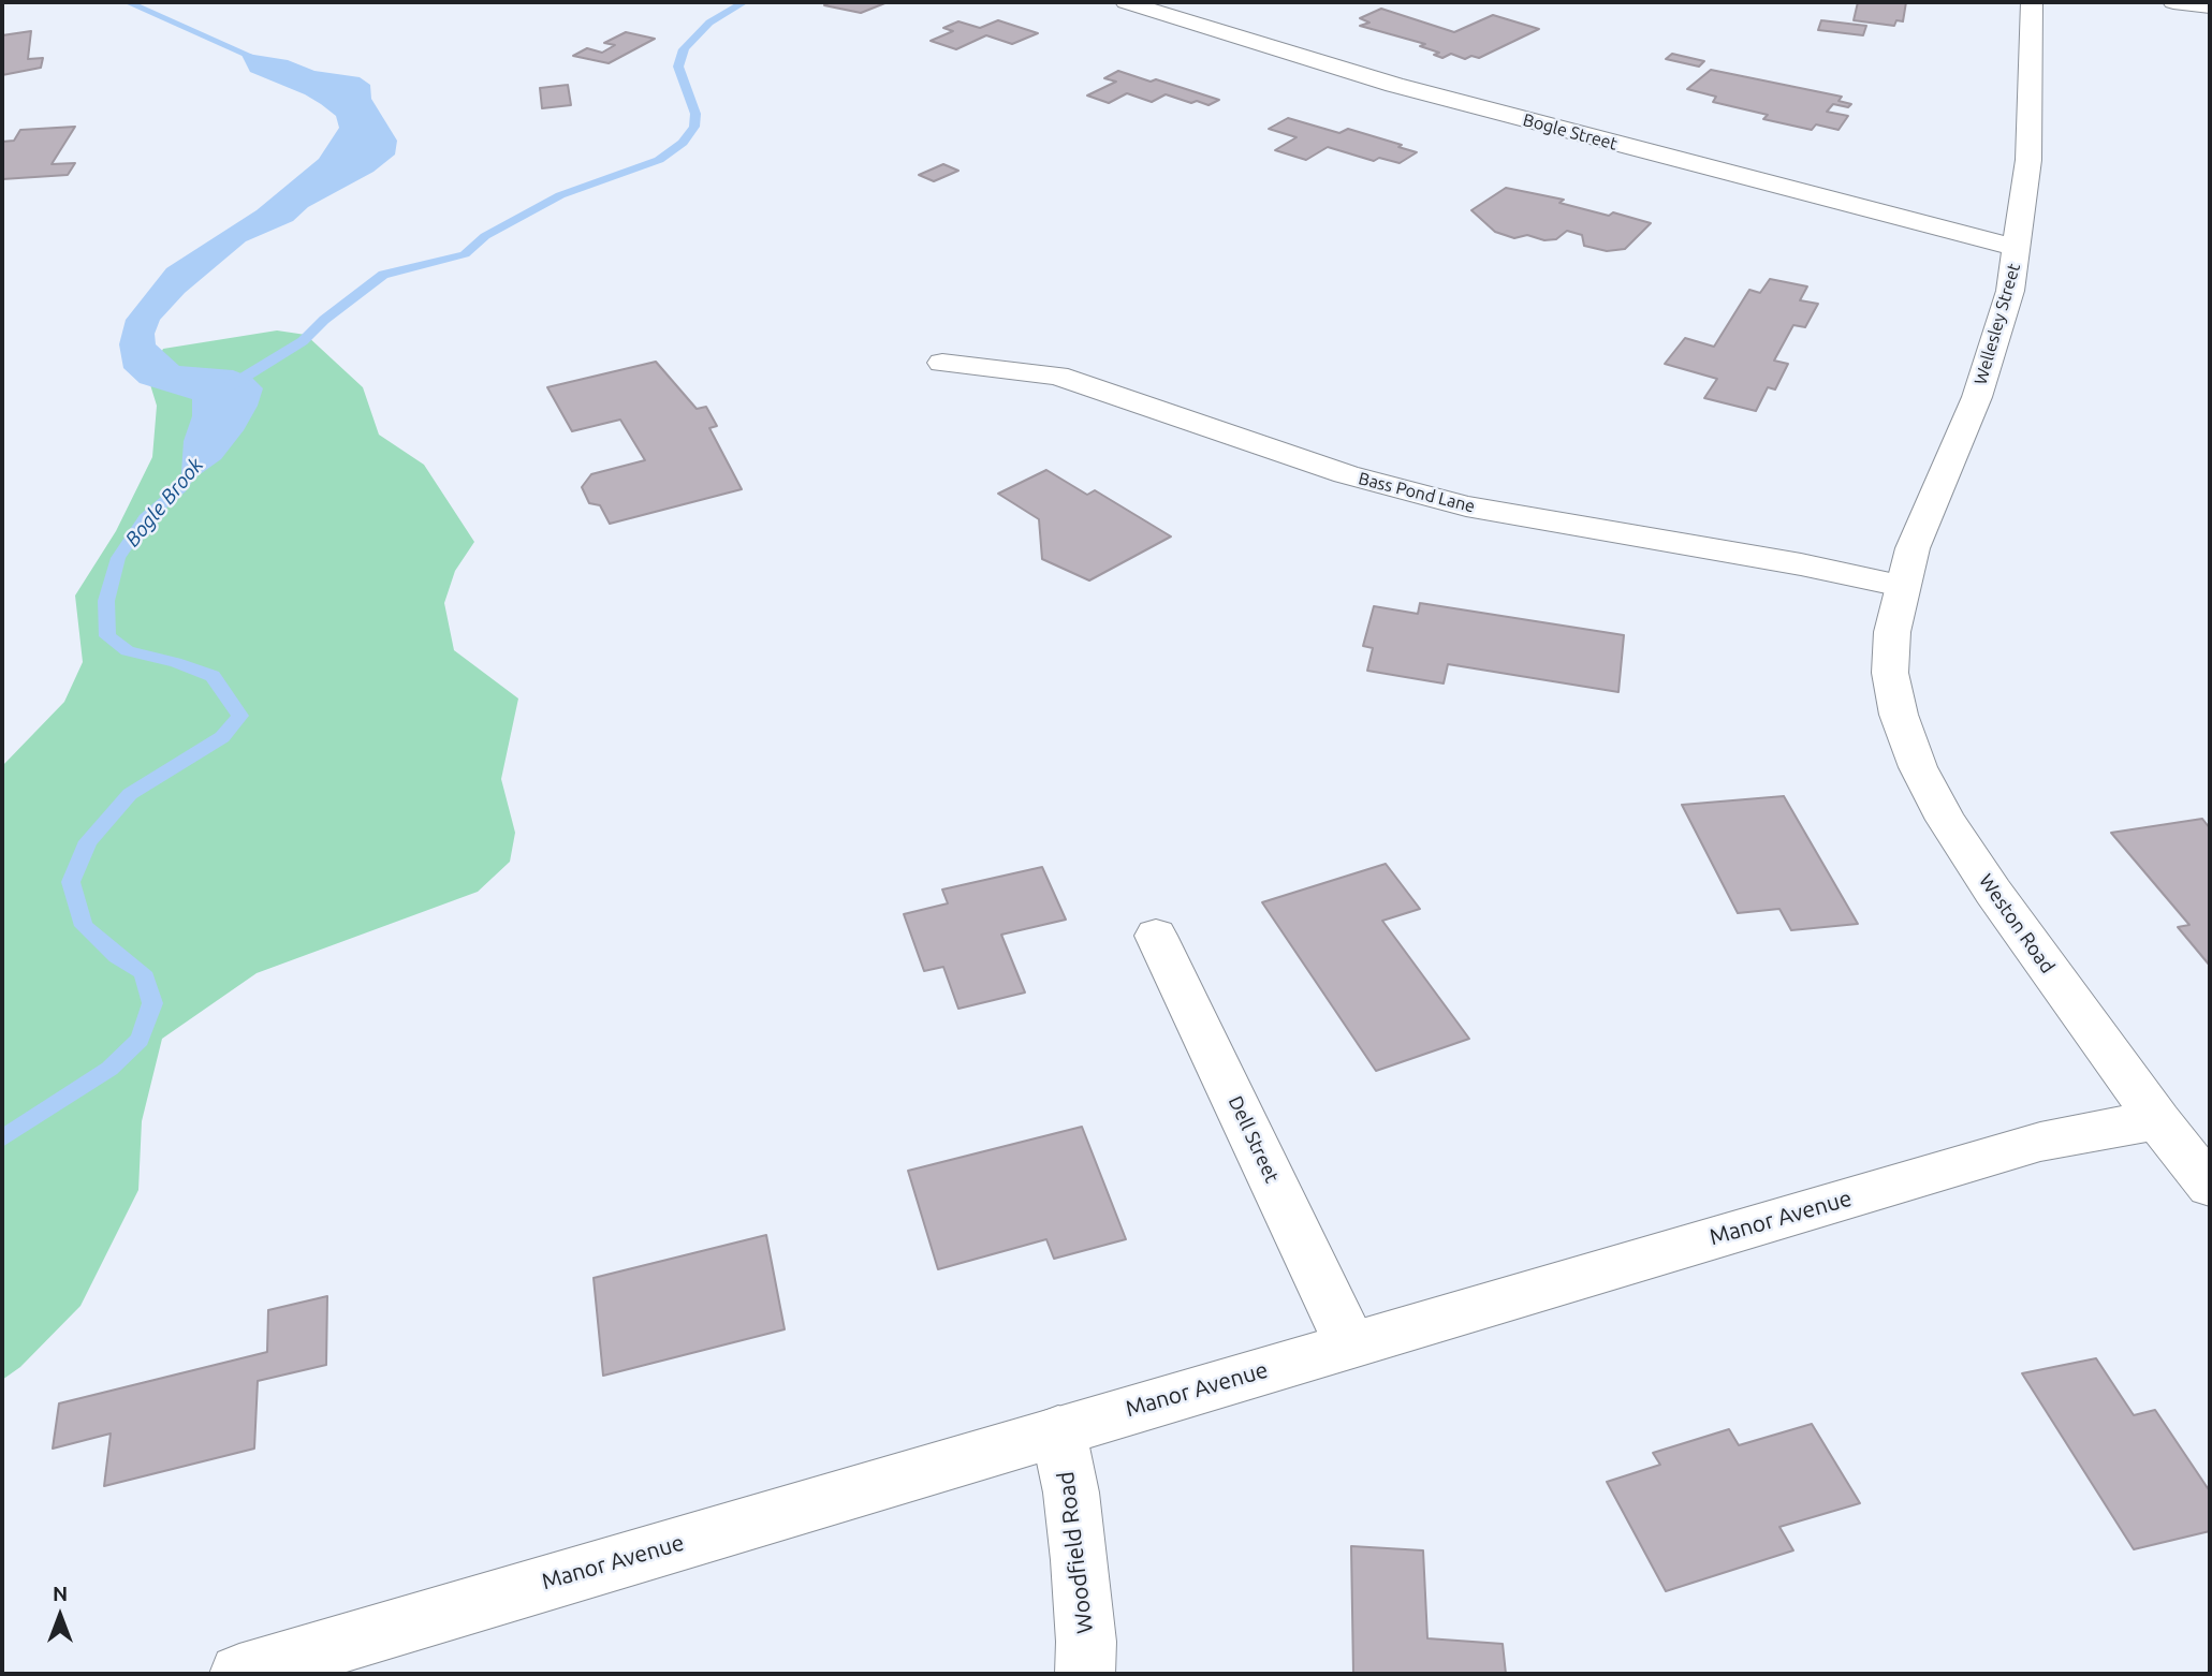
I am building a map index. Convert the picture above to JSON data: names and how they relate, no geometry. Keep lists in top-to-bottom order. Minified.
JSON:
{"streets":{"street":["Bogle Street","Wellesley Street","Bass Pond Lane","Weston Road","Dell Street","Manor Avenue","Woodfield Road"]},"crossings":[["Bogle Street","Wellesley Street"],["Wellesley Street","Bass Pond Lane"],["Wellesley Street","Weston Road"],["Weston Road","Manor Avenue"],["Dell Street","Manor Avenue"],["Manor Avenue","Woodfield Road"]],"water":["Bogle Brook"],"north":"top"}
